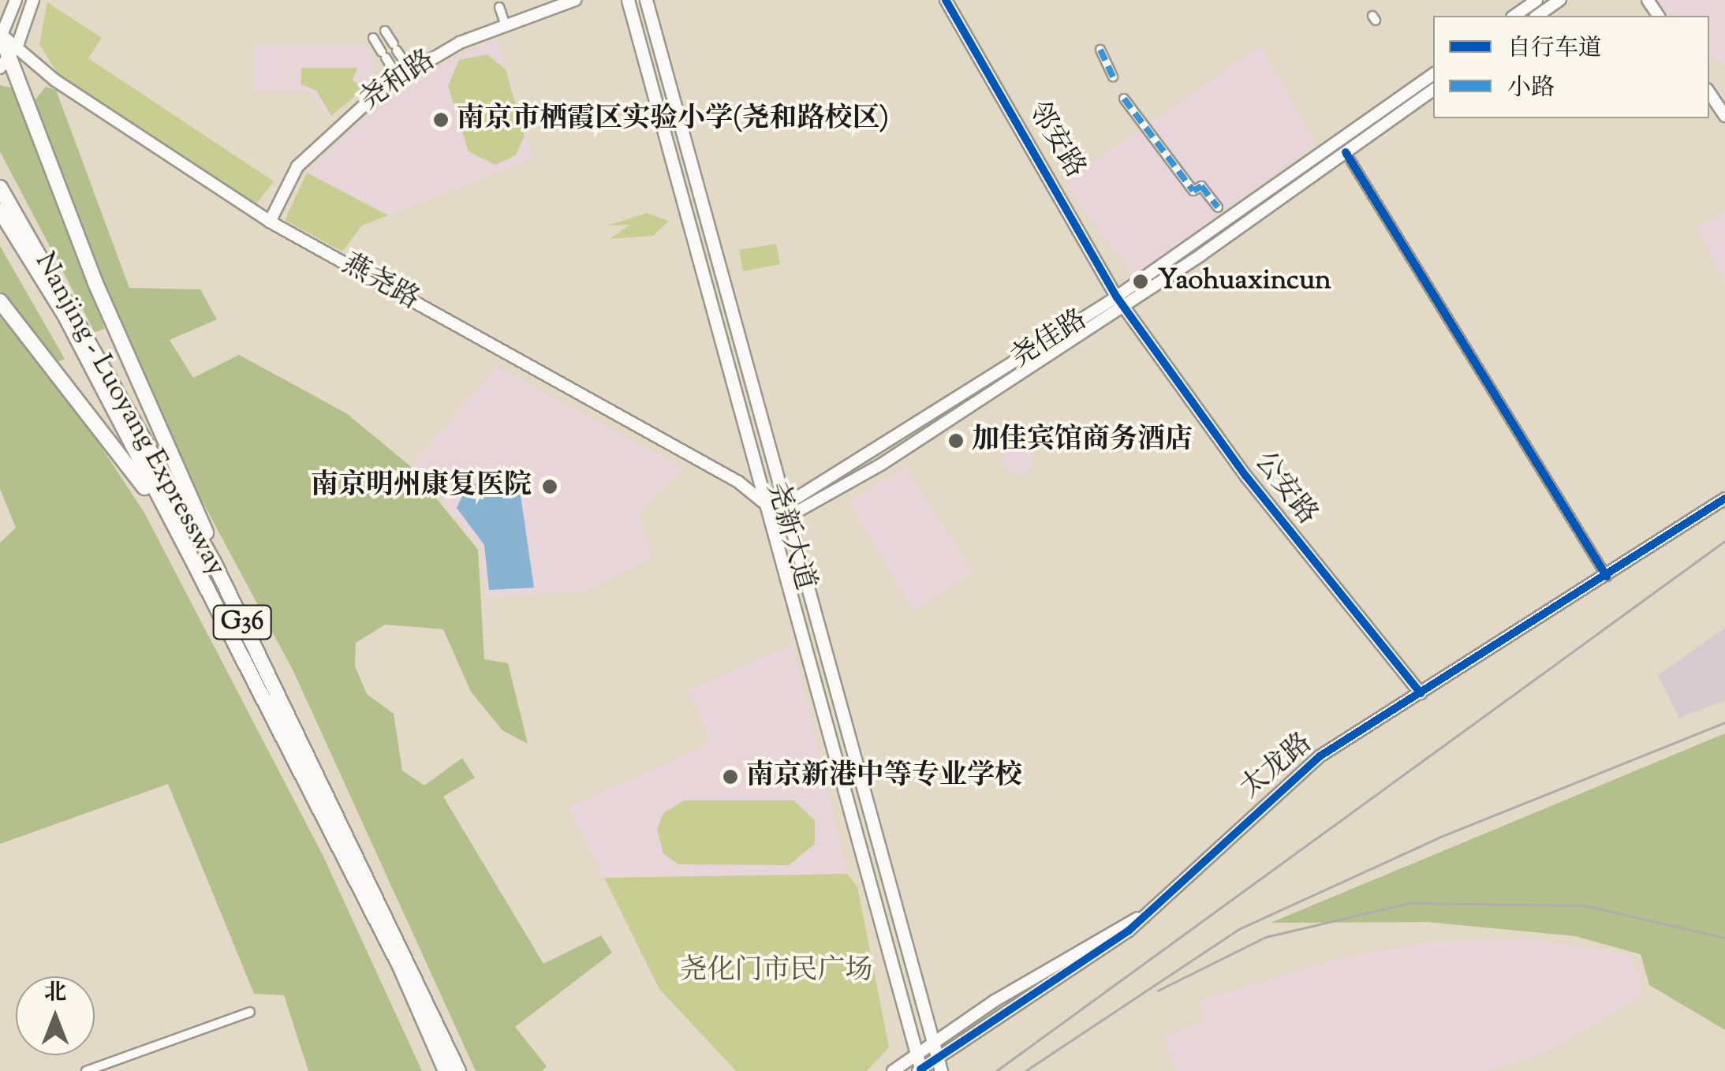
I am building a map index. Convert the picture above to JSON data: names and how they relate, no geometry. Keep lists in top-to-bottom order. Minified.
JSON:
{"streets":{"highway":["Nanjing - Luoyang Expressway","G36"],"main road":["尧和路","邻安路","燕尧路","尧佳路","公安路","尧新大道","太龙路"]},"crossings":[["尧和路","燕尧路"],["邻安路","尧佳路"],["邻安路","公安路"],["燕尧路","尧佳路"],["燕尧路","尧新大道"],["尧佳路","公安路"],["尧佳路","尧新大道"],["公安路","太龙路"],["尧新大道","太龙路"]],"parks":["尧化门市民广场"],"places":["南京市栖霞区实验小学(尧和路校区)","Yaohuaxincun","加佳宾馆商务酒店","南京明州康复医院","南京新港中等专业学校"],"legend":["自行车道","小路"],"north":"top"}
